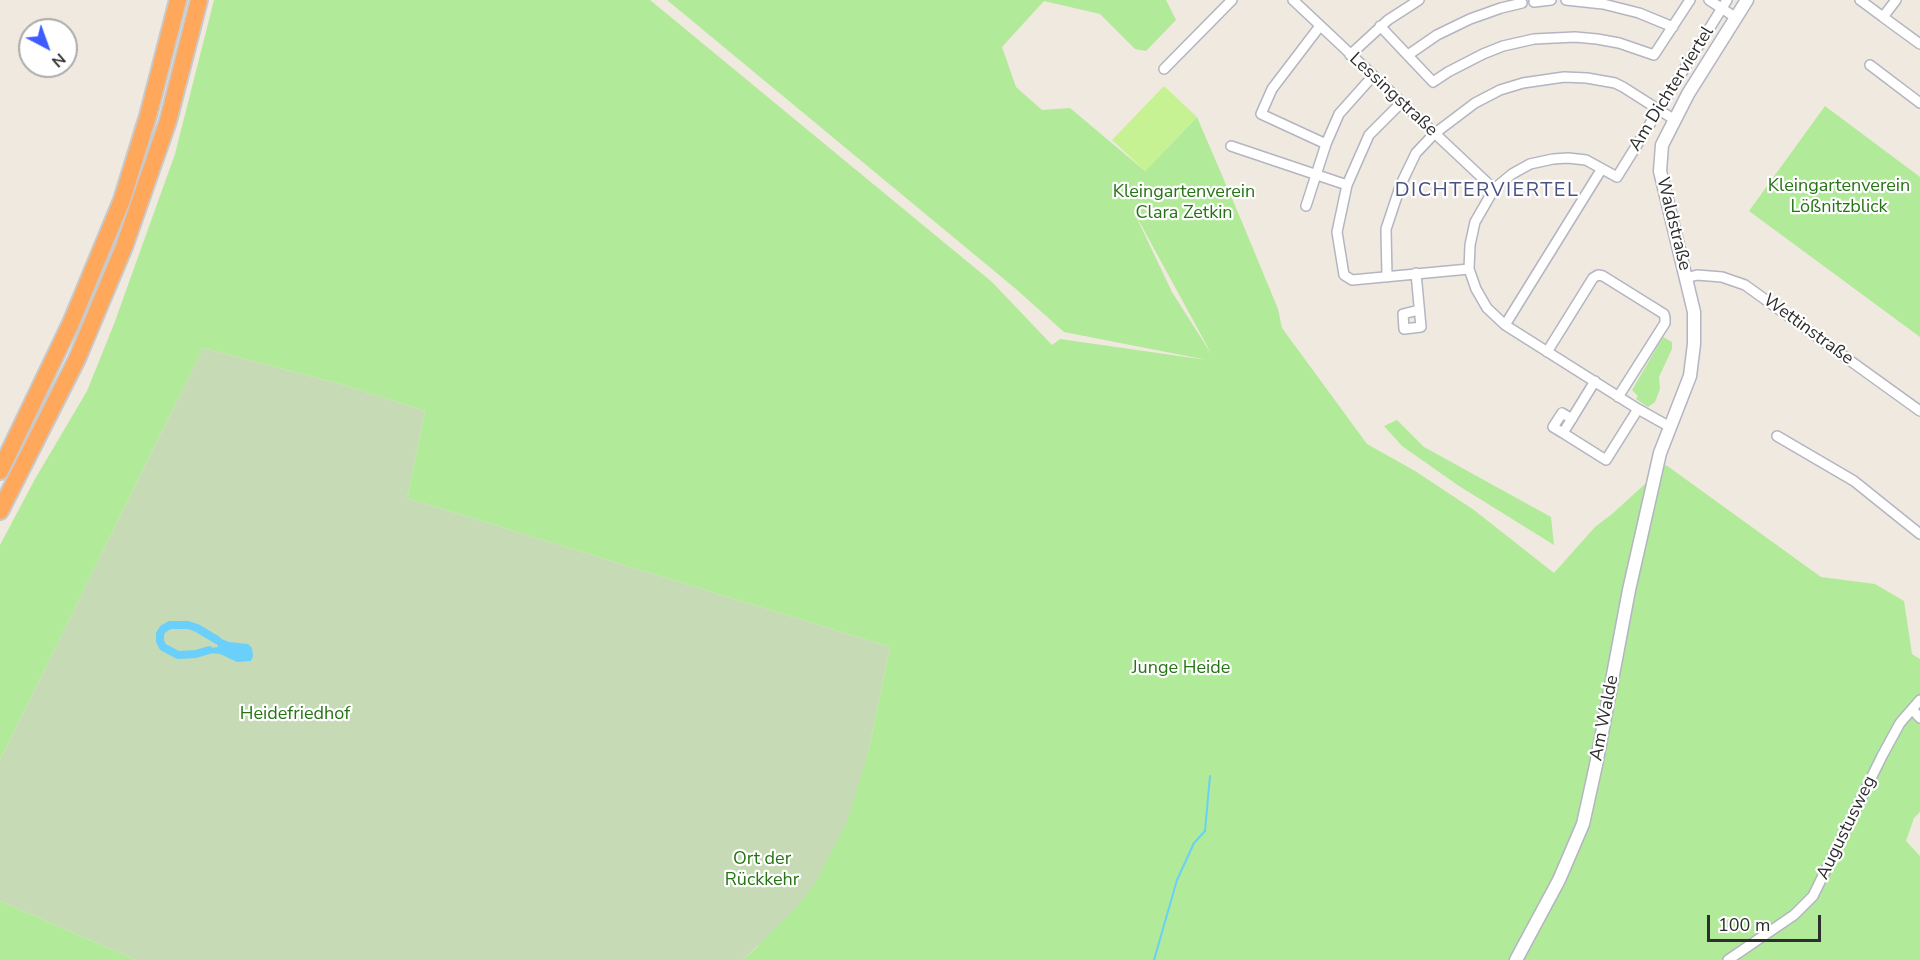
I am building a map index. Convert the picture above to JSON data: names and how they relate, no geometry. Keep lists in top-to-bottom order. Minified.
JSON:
{"streets":{"street":["Am Dichterviertel","Lessingstraße","Waldstraße","Wettinstraße","Am Walde","Augustusweg"]},"crossings":[["Waldstraße","Wettinstraße"],["Waldstraße","Am Walde"]],"districts":["DICHTERVIERTEL"],"parks":["Kleingartenverein Lößnitzblick","Kleingartenverein Clara Zetkin","Junge Heide","Heidefriedhof","Ort der Rückkehr"],"scale_bar":"100 m","north":"bottom right"}
